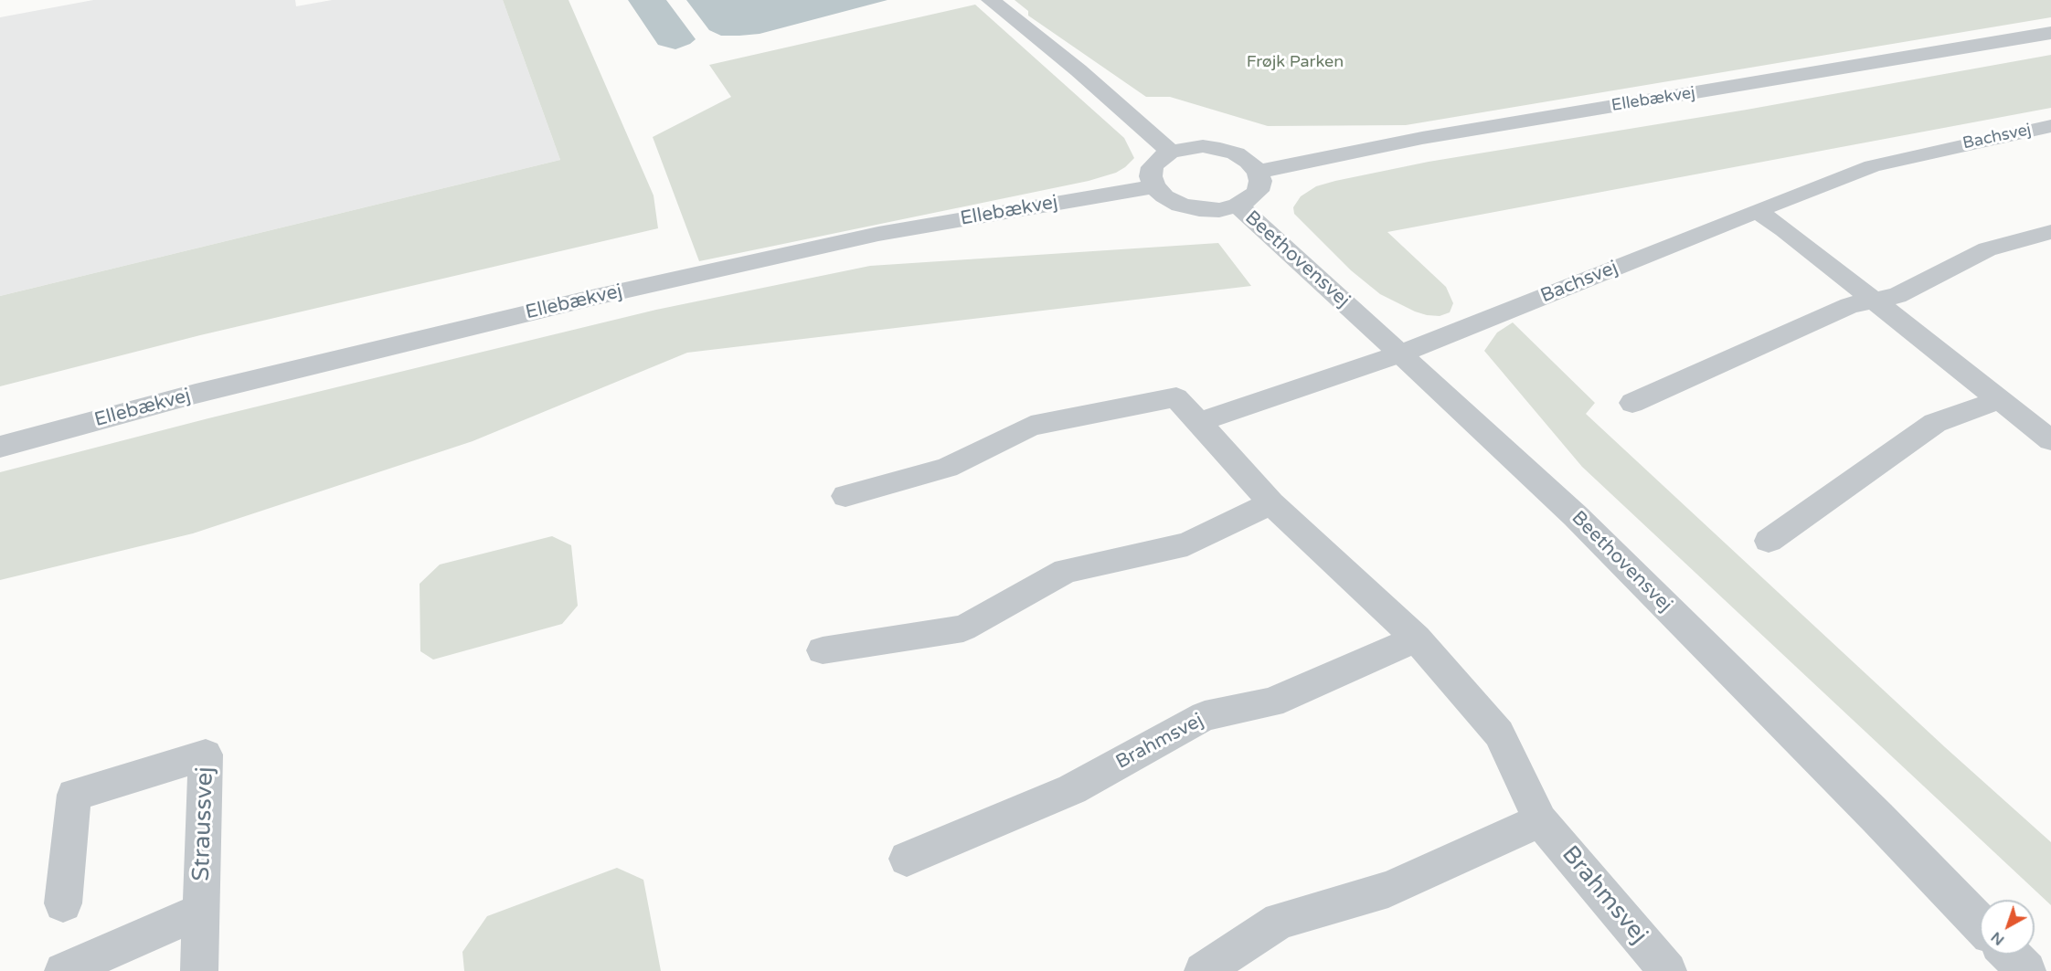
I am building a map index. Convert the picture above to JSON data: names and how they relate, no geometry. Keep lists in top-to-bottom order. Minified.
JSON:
{"streets":{"street":["Ellebækvej","Bachsvej","Beethovensvej","Brahmsvej","Straussvej"]},"crossings":[["Ellebækvej","Beethovensvej"],["Bachsvej","Beethovensvej"]],"parks":["Frøjk Parken"],"north":"bottom left"}
